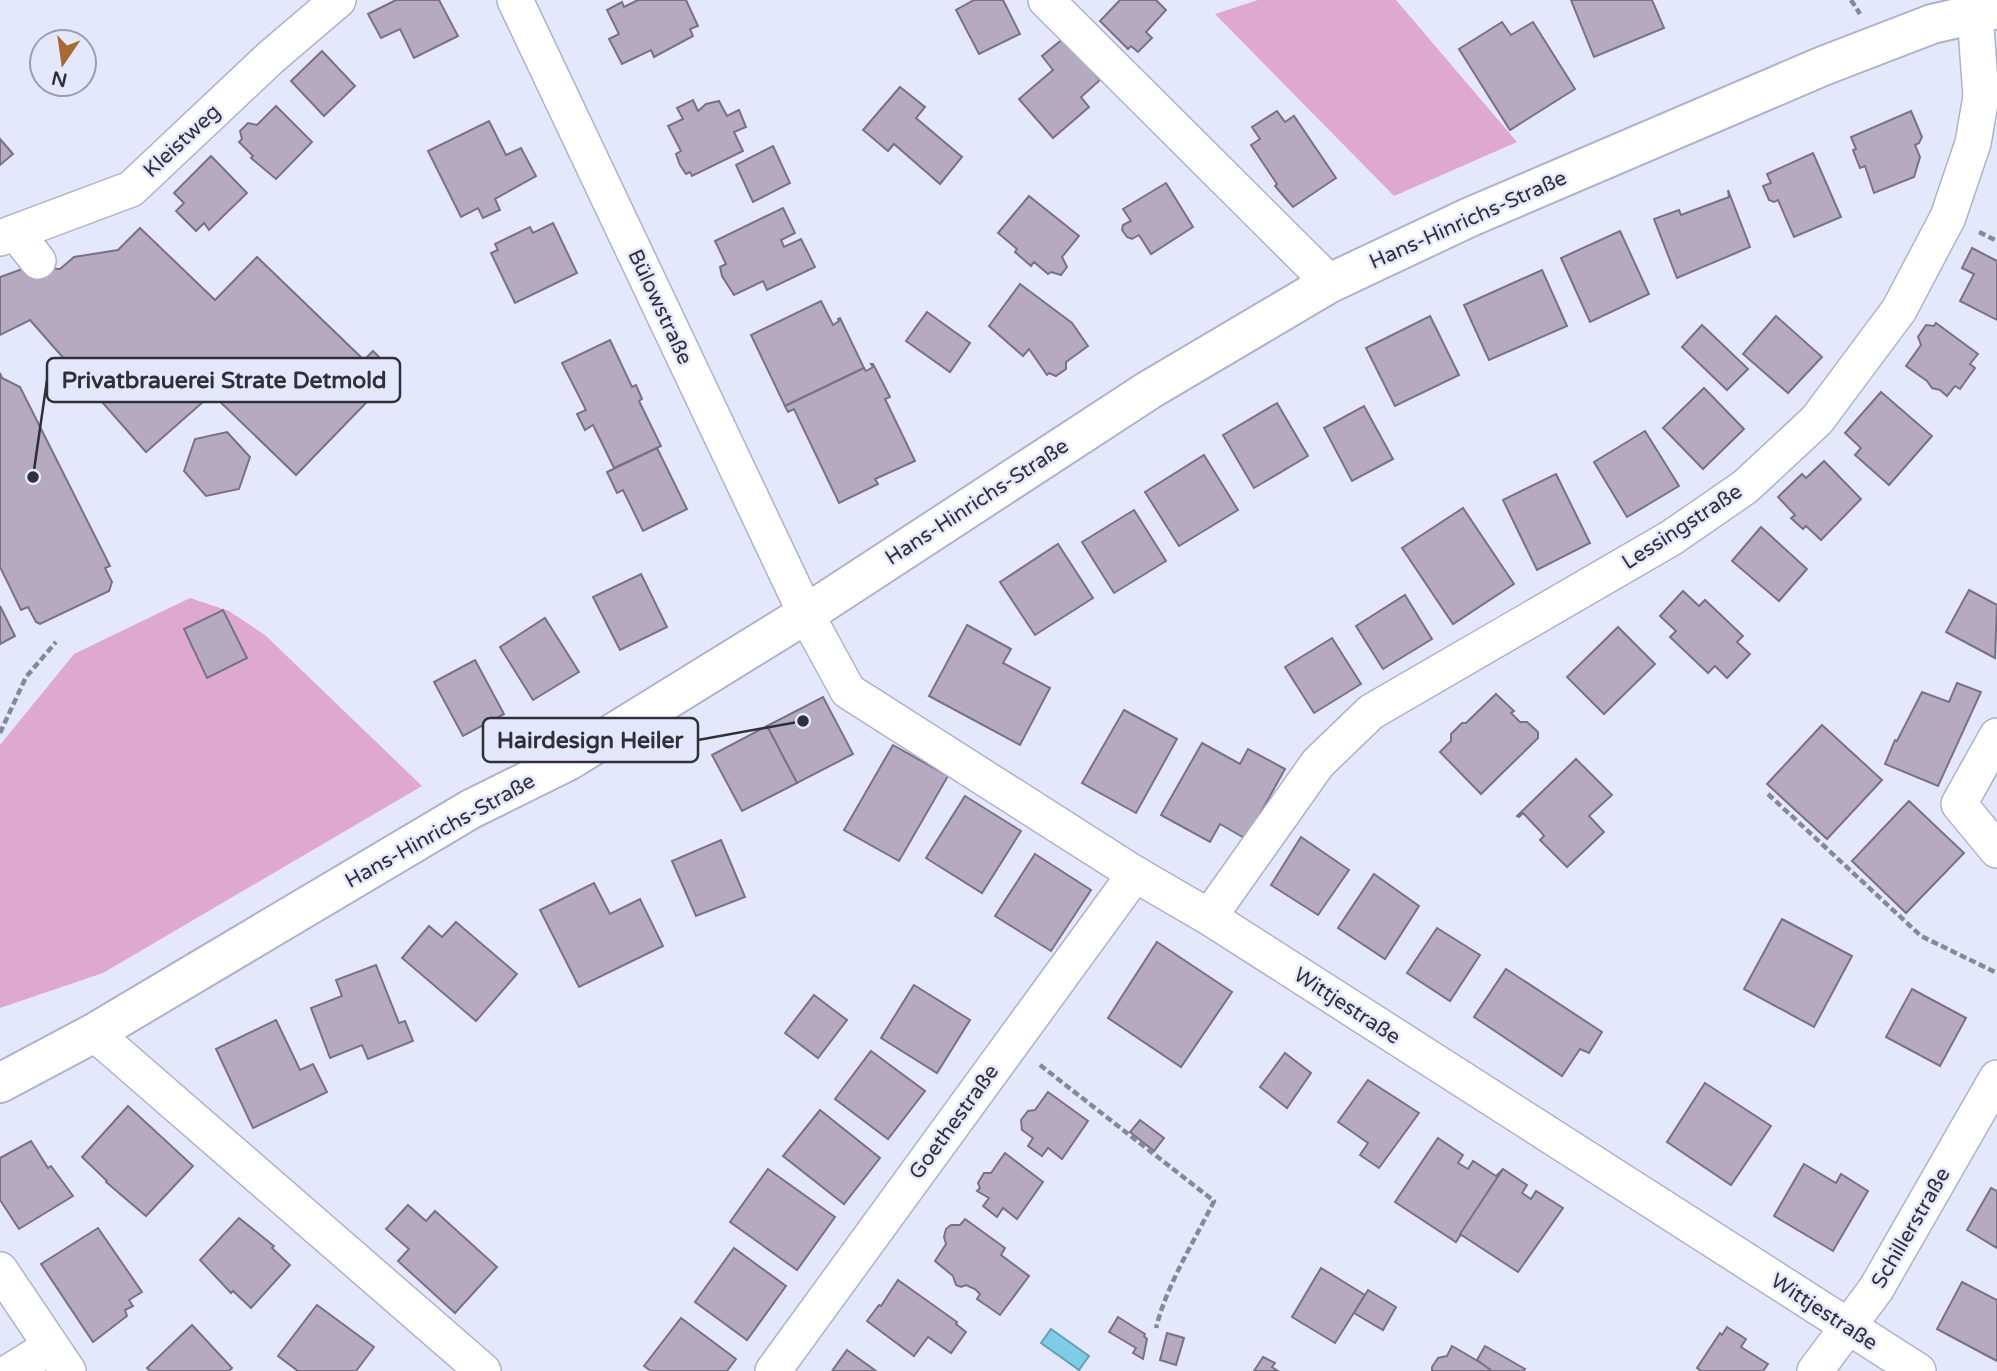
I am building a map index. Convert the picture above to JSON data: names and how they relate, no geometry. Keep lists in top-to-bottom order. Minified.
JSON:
{"streets":{"main road":["Hans-Hinrichs-Straße"],"street":["Kleistweg","Bülowstraße","Lessingstraße","Wittjestraße","Goethestraße","Schillerstraße"]},"crossings":[["Hans-Hinrichs-Straße","Bülowstraße"],["Hans-Hinrichs-Straße","Lessingstraße"],["Hans-Hinrichs-Straße","Wittjestraße"],["Bülowstraße","Wittjestraße"],["Lessingstraße","Wittjestraße"],["Wittjestraße","Goethestraße"],["Wittjestraße","Schillerstraße"]],"places":["Privatbrauerei Strate Detmold","Hairdesign Heiler"],"north":"bottom"}
